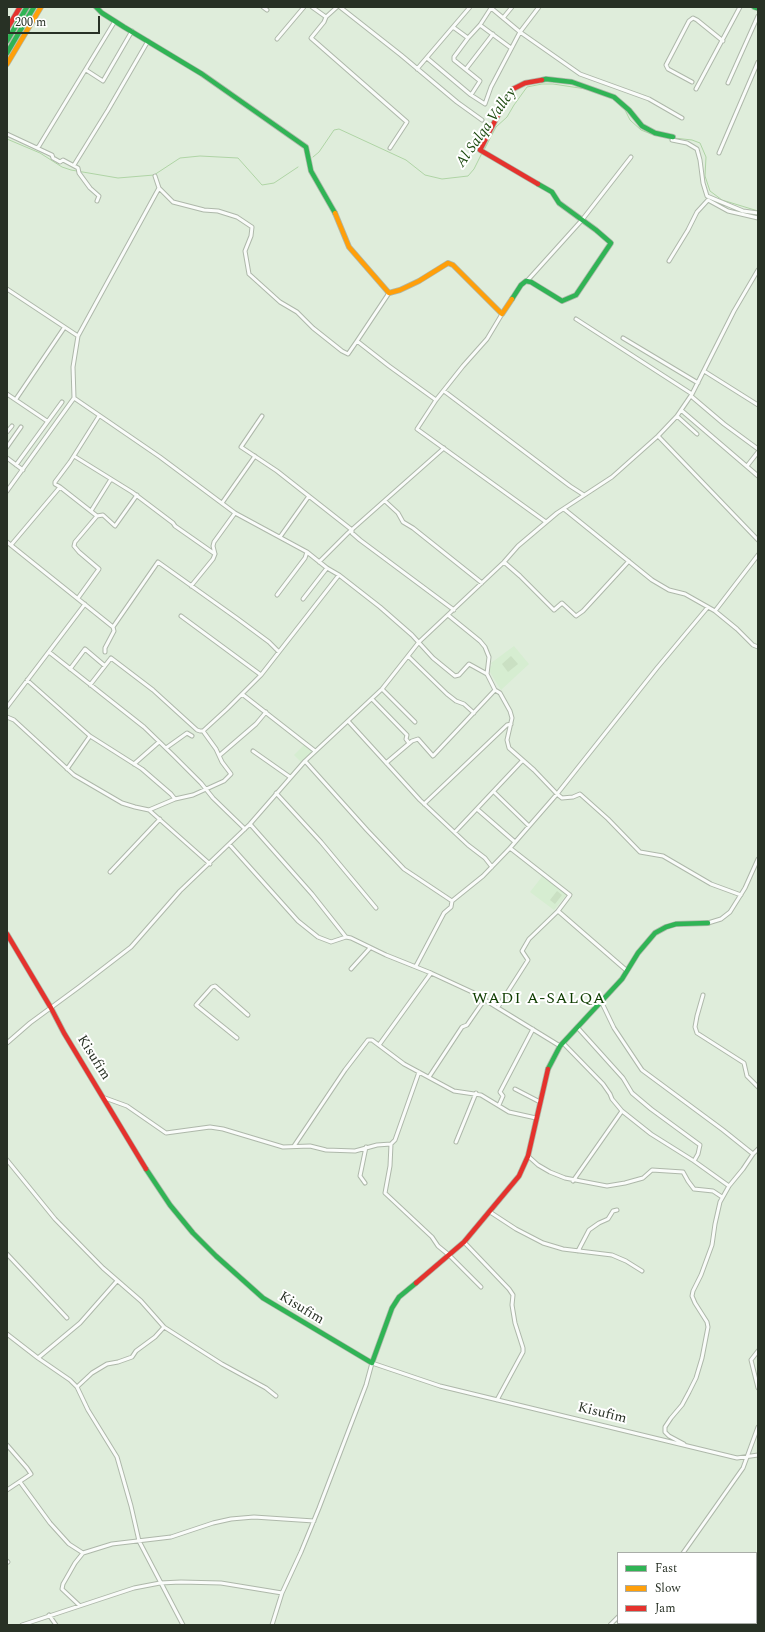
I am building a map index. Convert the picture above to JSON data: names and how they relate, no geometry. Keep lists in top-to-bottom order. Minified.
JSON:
{"streets":{"main road":["Kisufim"]},"districts":["WADI A-SALQA"],"water":["Al Salqa Valley"],"legend":["Fast","Slow","Jam"],"scale_bar":"200 m"}
